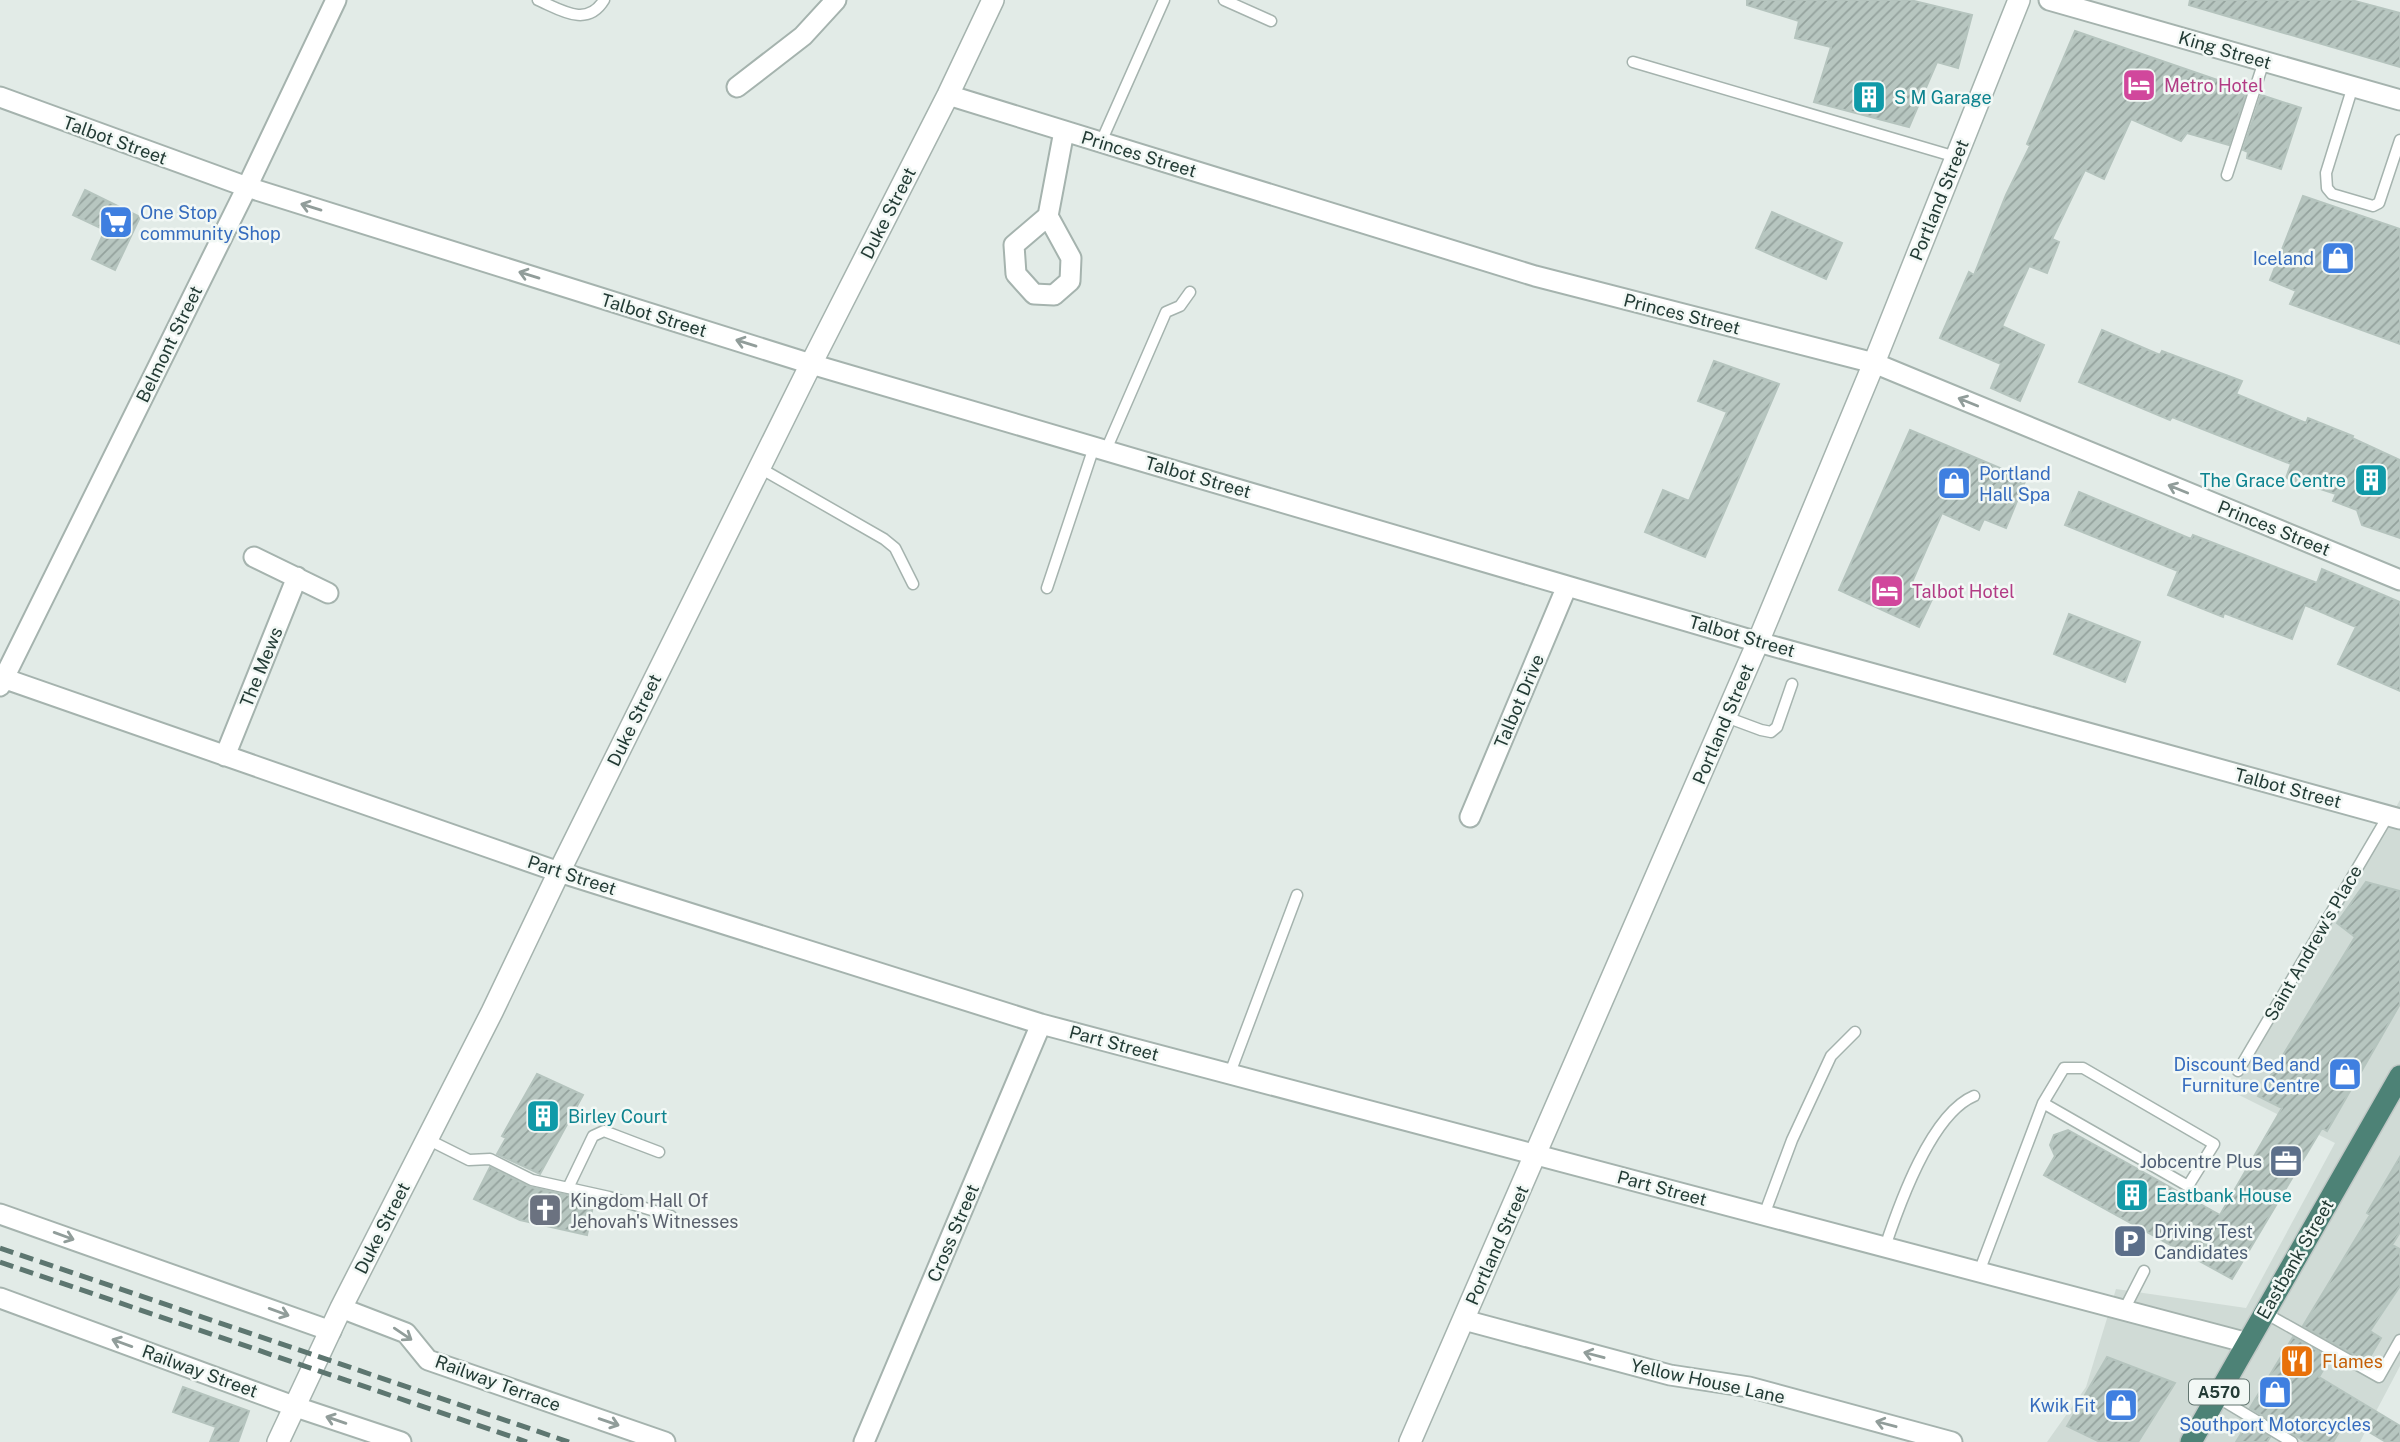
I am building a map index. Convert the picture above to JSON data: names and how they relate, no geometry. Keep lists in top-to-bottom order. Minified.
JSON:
{"streets":{"highway":["Eastbank Street","A570"],"street":["King Street","Talbot Street","Princes Street","Portland Street","Duke Street","Belmont Street","The Mews","Talbot Drive","Part Street","Cross Street","Railway Street","Yellow House Lane","Railway Terrace"],"lane":["Saint Andrew's Place"]},"crossings":[["Talbot Street","Portland Street"],["Talbot Street","Duke Street"],["Talbot Street","Belmont Street"],["Talbot Street","Talbot Drive"],["Talbot Street","Saint Andrew's Place"],["Princes Street","Portland Street"],["Princes Street","Duke Street"],["Portland Street","Part Street"],["Portland Street","Yellow House Lane"],["Duke Street","Part Street"],["Duke Street","Railway Street"],["Duke Street","Railway Terrace"],["Belmont Street","Part Street"],["The Mews","Part Street"],["Part Street","Cross Street"],["Part Street","Eastbank Street"]],"one_way":["Princes Street","Yellow House Lane","Railway Terrace"],"places":{"hotel":["Metro Hotel","Talbot Hotel"],"building":["S M Garage","The Grace Centre","Birley Court","Eastbank House"],"supermarket":["One Stop community Shop"],"shop":["Iceland","Portland Hall Spa","Discount Bed and Furniture Centre","Southport Motorcycles","Kwik Fit"],"office":["Jobcentre Plus"],"church":["Kingdom Hall Of Jehovah's Witnesses"],"parking":["Driving Test Candidates"],"restaurant":["Flames"]}}
